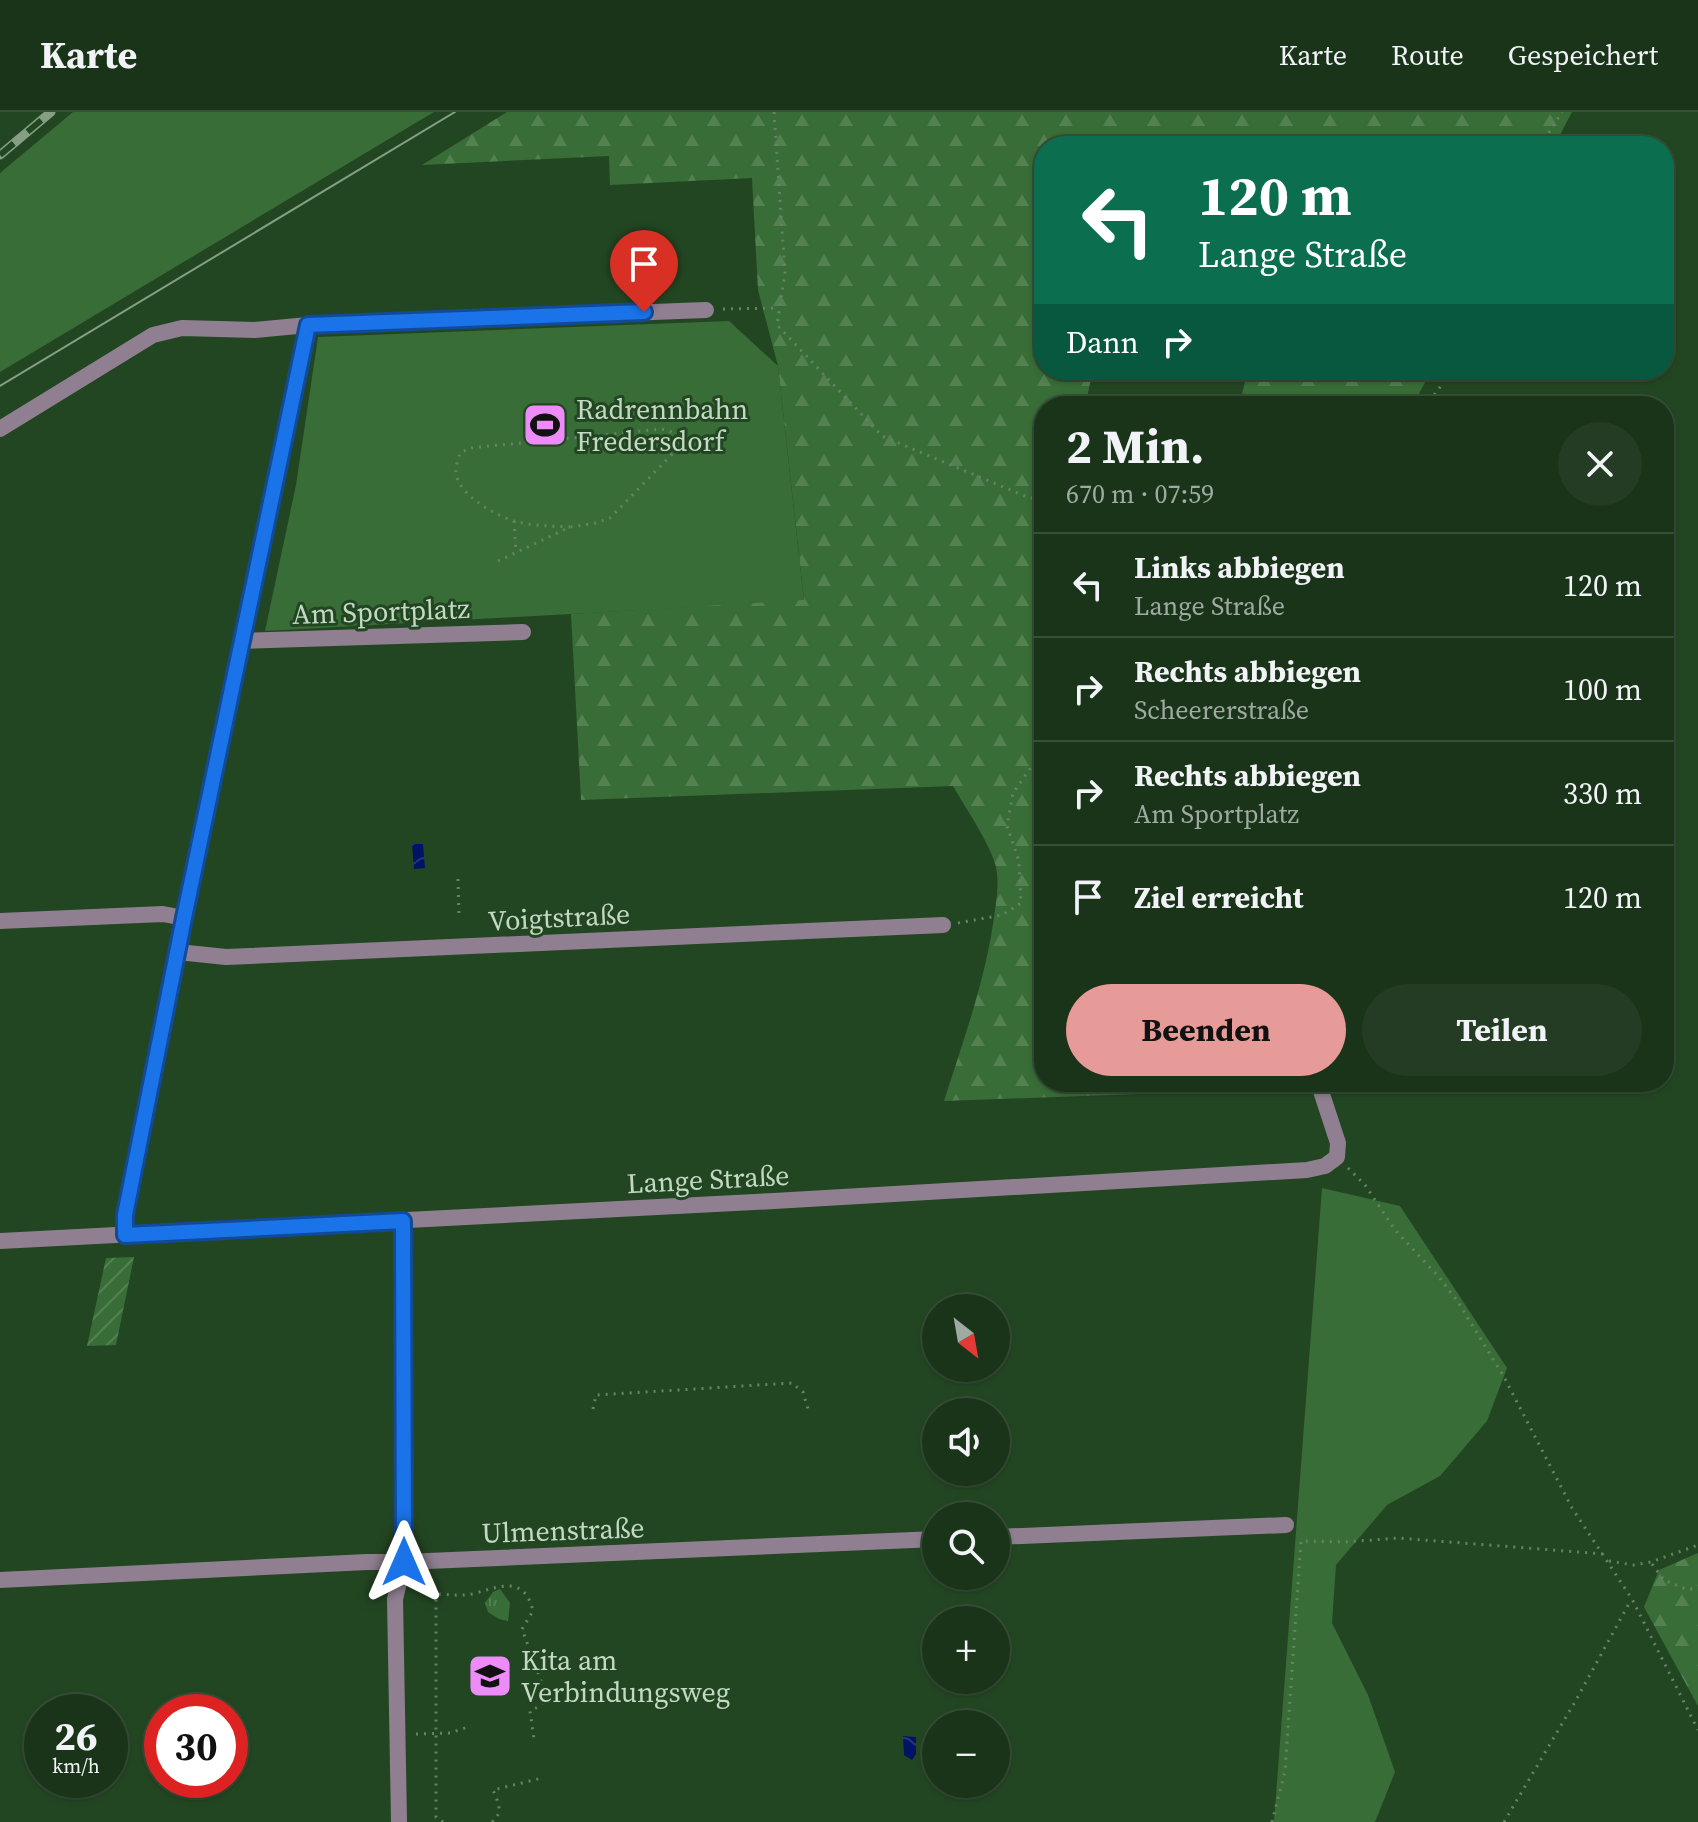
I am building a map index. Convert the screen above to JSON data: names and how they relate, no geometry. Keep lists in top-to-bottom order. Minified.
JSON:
{"streets":{"street":["Am Sportplatz","Voigtstraße","Lange Straße","Ulmenstraße"]},"places":{"sports":["Radrennbahn Fredersdorf"],"school or university":["Kita am Verbindungsweg"]},"north":"bottom right","page":{"header":"Karte","nav":["Karte","Route","Gespeichert"],"turn":["120 m","Lange Straße"],"then":"Dann","heading":["2 Min.","670 m · 07:59"],"list":[{"name":"Links abbiegen","note":"Lange Straße","value":"120 m"},{"name":"Rechts abbiegen","note":"Scheererstraße","value":"100 m"},{"name":"Rechts abbiegen","note":"Am Sportplatz","value":"330 m"},{"name":"Ziel erreicht","value":"120 m"}],"buttons":["Beenden","Teilen"],"map_buttons":["+","−"],"speed":"26 km/h","limit":"30"}}
